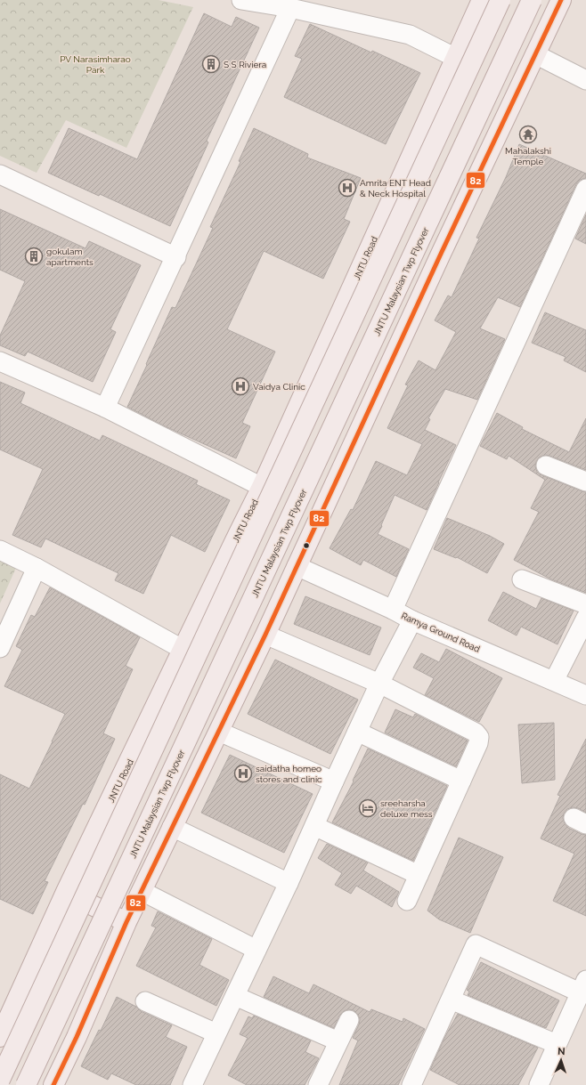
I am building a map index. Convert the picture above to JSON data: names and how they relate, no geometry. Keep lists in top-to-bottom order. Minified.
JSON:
{"streets":{"main road":["JNTU Road","JNTU Malaysian Twp Flyover"],"street":["Ramya Ground Road"]},"parks":["PV Narasimharao Park"],"places":{"building":["S S Riviera","gokulam apartments"],"temple":["Mahalakshi Temple"],"hospital":["Amrita ENT Head & Neck Hospital","Vaidya Clinic","saidatha homeo stores and clinic"],"hotel":["sreeharsha deluxe mess"]},"lines":["transit line 82"],"north":"top"}
